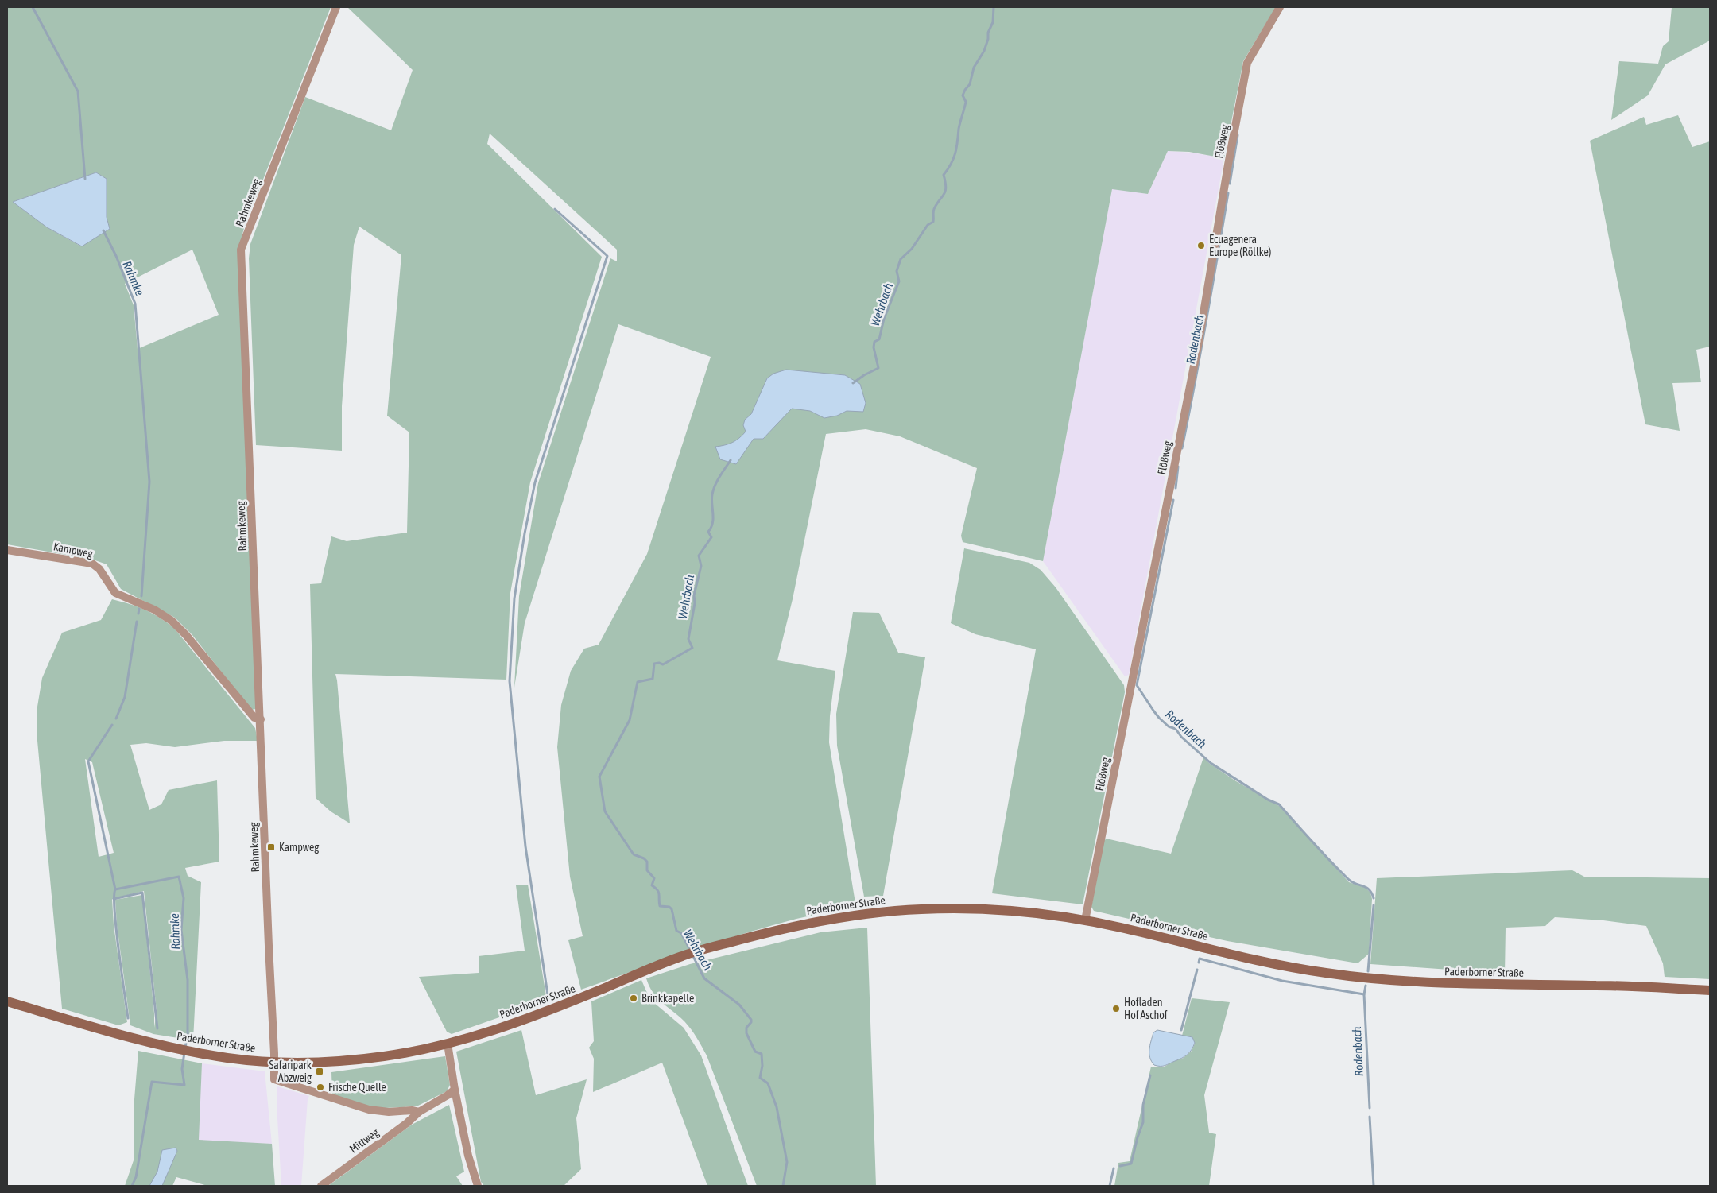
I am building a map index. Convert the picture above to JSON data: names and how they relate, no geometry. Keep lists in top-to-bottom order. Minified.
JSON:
{"streets":{"main road":["Paderborner Straße"],"street":["Flößweg","Rahmkeweg","Kampweg","Mittweg"]},"crossings":[["Flößweg","Paderborner Straße"],["Rahmkeweg","Kampweg"],["Rahmkeweg","Paderborner Straße"],["Rahmkeweg","Mittweg"],["Paderborner Straße","Mittweg"]],"water":["Rahmke","Wehrbach","Rodenbach"],"places":{"other":["Ecuagenera Europe (Röllke)","Brinkkapelle","Hofladen Hof Aschof","Frische Quelle"],"transit":["Kampweg","Safaripark Abzweig"]}}
